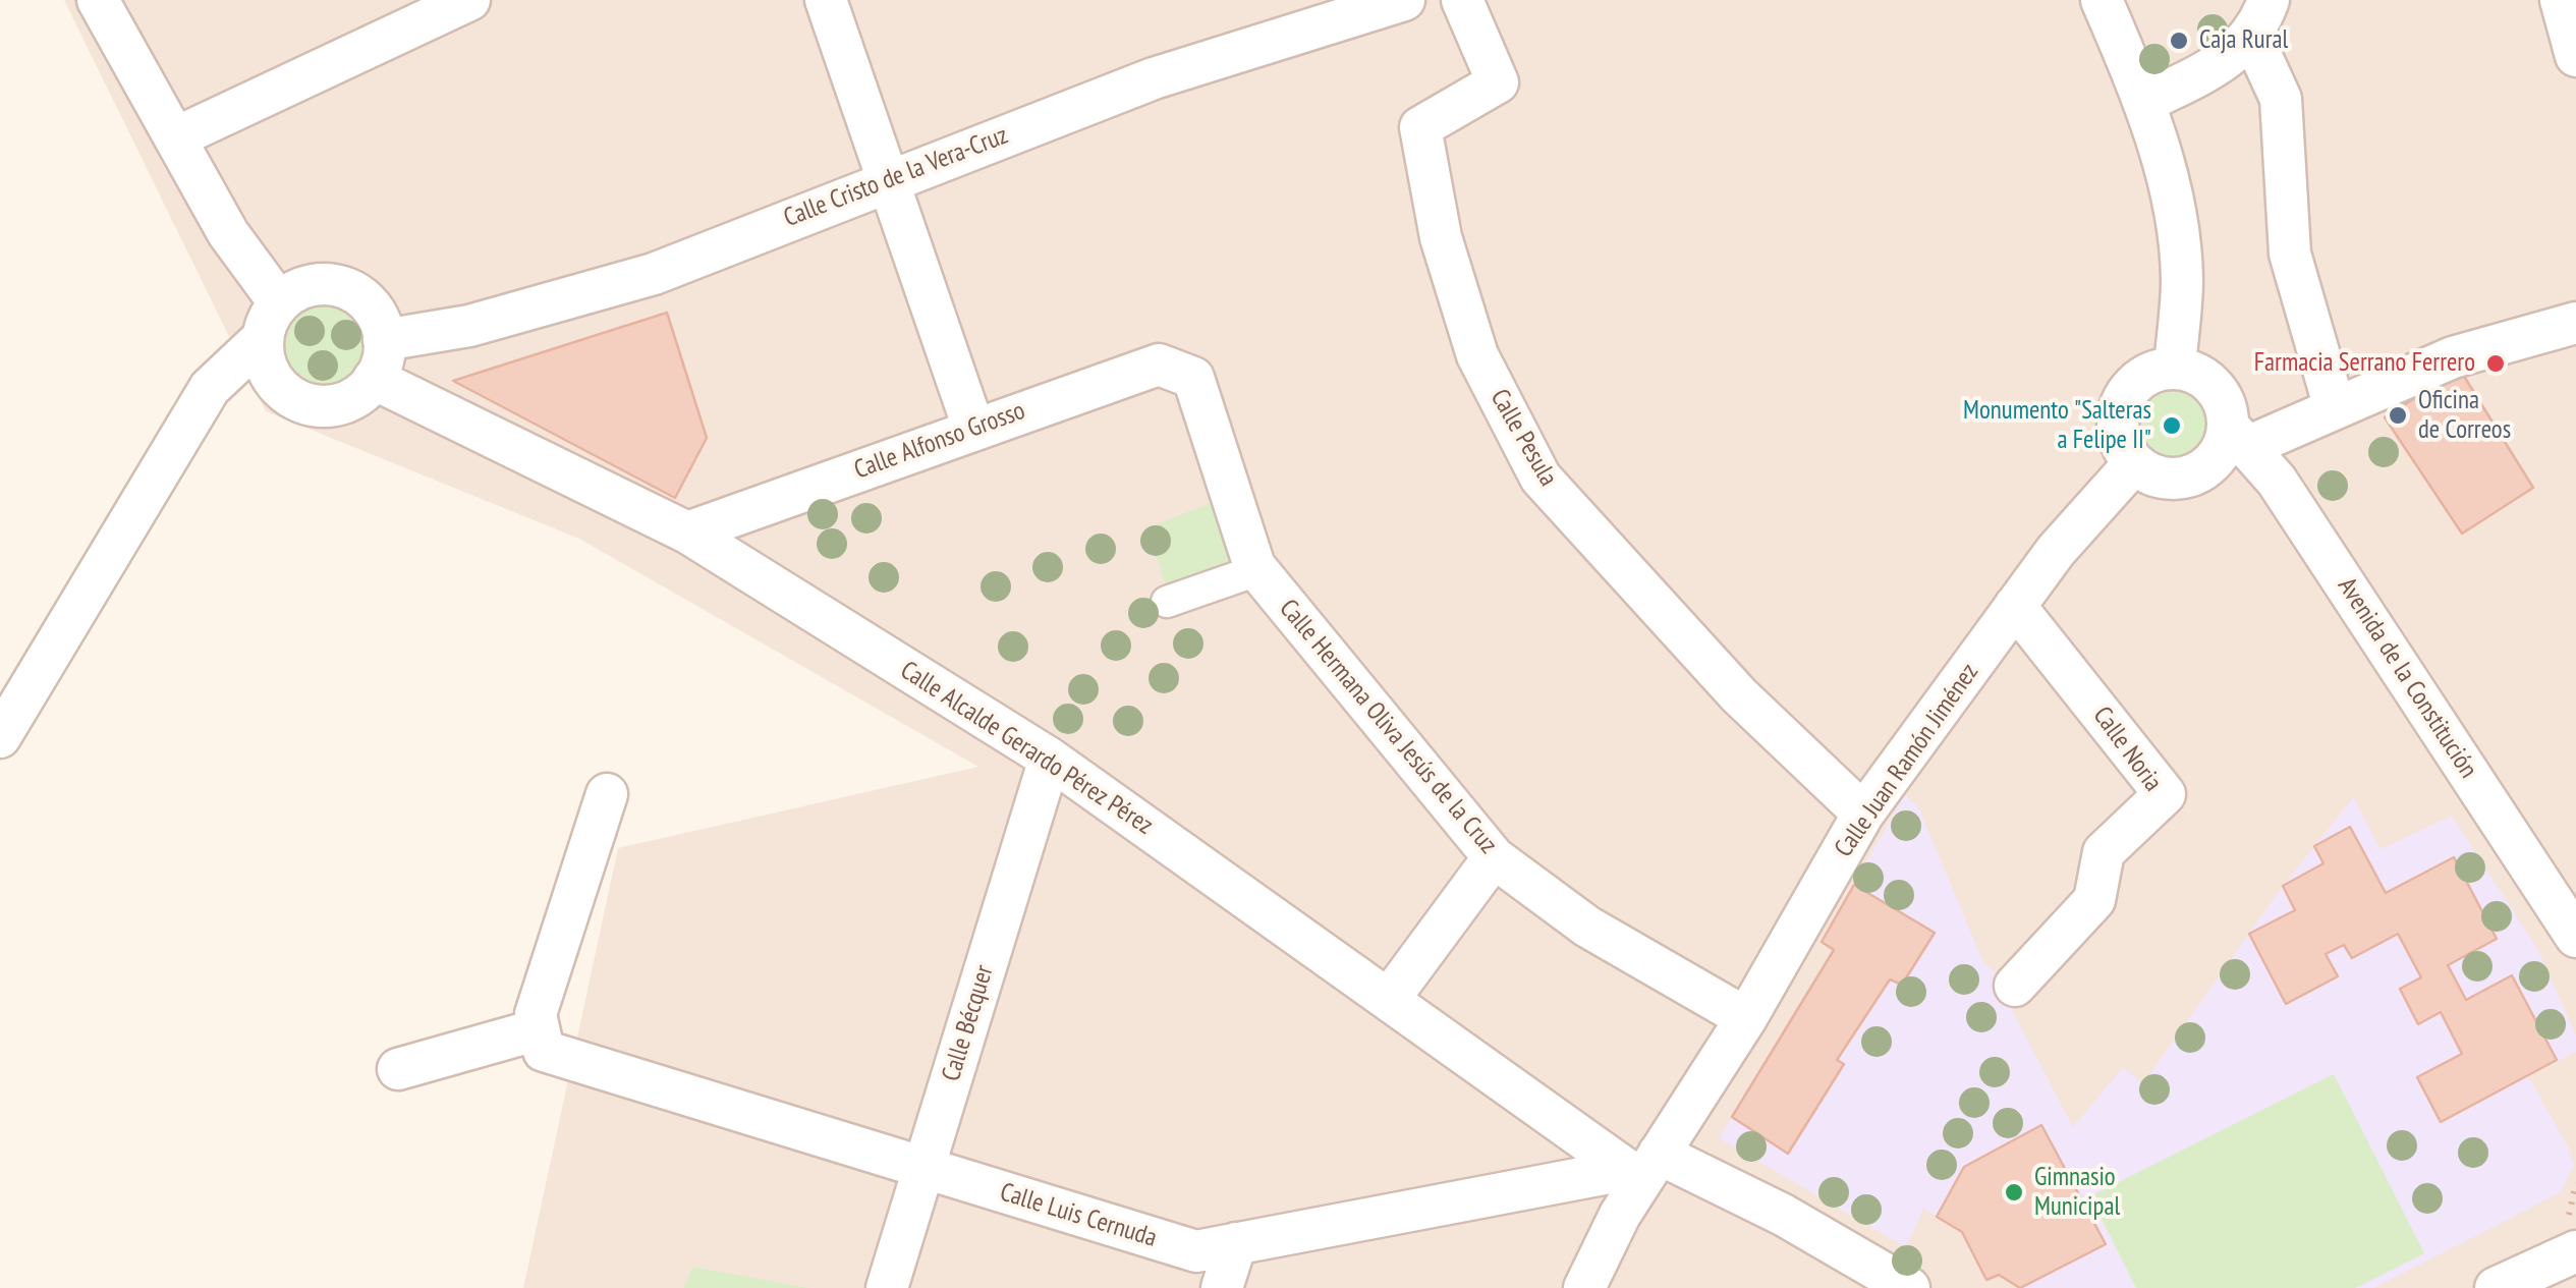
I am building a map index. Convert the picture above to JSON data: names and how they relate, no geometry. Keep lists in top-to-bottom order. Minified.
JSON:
{"streets":{"street":["Calle Cristo de la Vera-Cruz","Calle Pesula","Calle Alfonso Grosso","Avenida de la Constitución","Calle Hermana Oliva Jesús de la Cruz","Calle Alcalde Gerardo Pérez Pérez","Calle Noria","Calle Juan Ramón Jiménez","Calle Bécquer","Calle Luis Cernuda"]},"crossings":[["Calle Cristo de la Vera-Cruz","Calle Alcalde Gerardo Pérez Pérez"],["Calle Pesula","Calle Juan Ramón Jiménez"],["Calle Alfonso Grosso","Calle Hermana Oliva Jesús de la Cruz"],["Calle Alfonso Grosso","Calle Alcalde Gerardo Pérez Pérez"],["Avenida de la Constitución","Calle Juan Ramón Jiménez"],["Calle Hermana Oliva Jesús de la Cruz","Calle Juan Ramón Jiménez"],["Calle Alcalde Gerardo Pérez Pérez","Calle Juan Ramón Jiménez"],["Calle Alcalde Gerardo Pérez Pérez","Calle Bécquer"],["Calle Alcalde Gerardo Pérez Pérez","Calle Luis Cernuda"],["Calle Noria","Calle Juan Ramón Jiménez"],["Calle Juan Ramón Jiménez","Calle Luis Cernuda"],["Calle Bécquer","Calle Luis Cernuda"]],"places":["Caja Rural","Farmacia Serrano Ferrero","Oficina de Correos","Monumento \"Salteras a Felipe II\"","Gimnasio Municipal"]}
